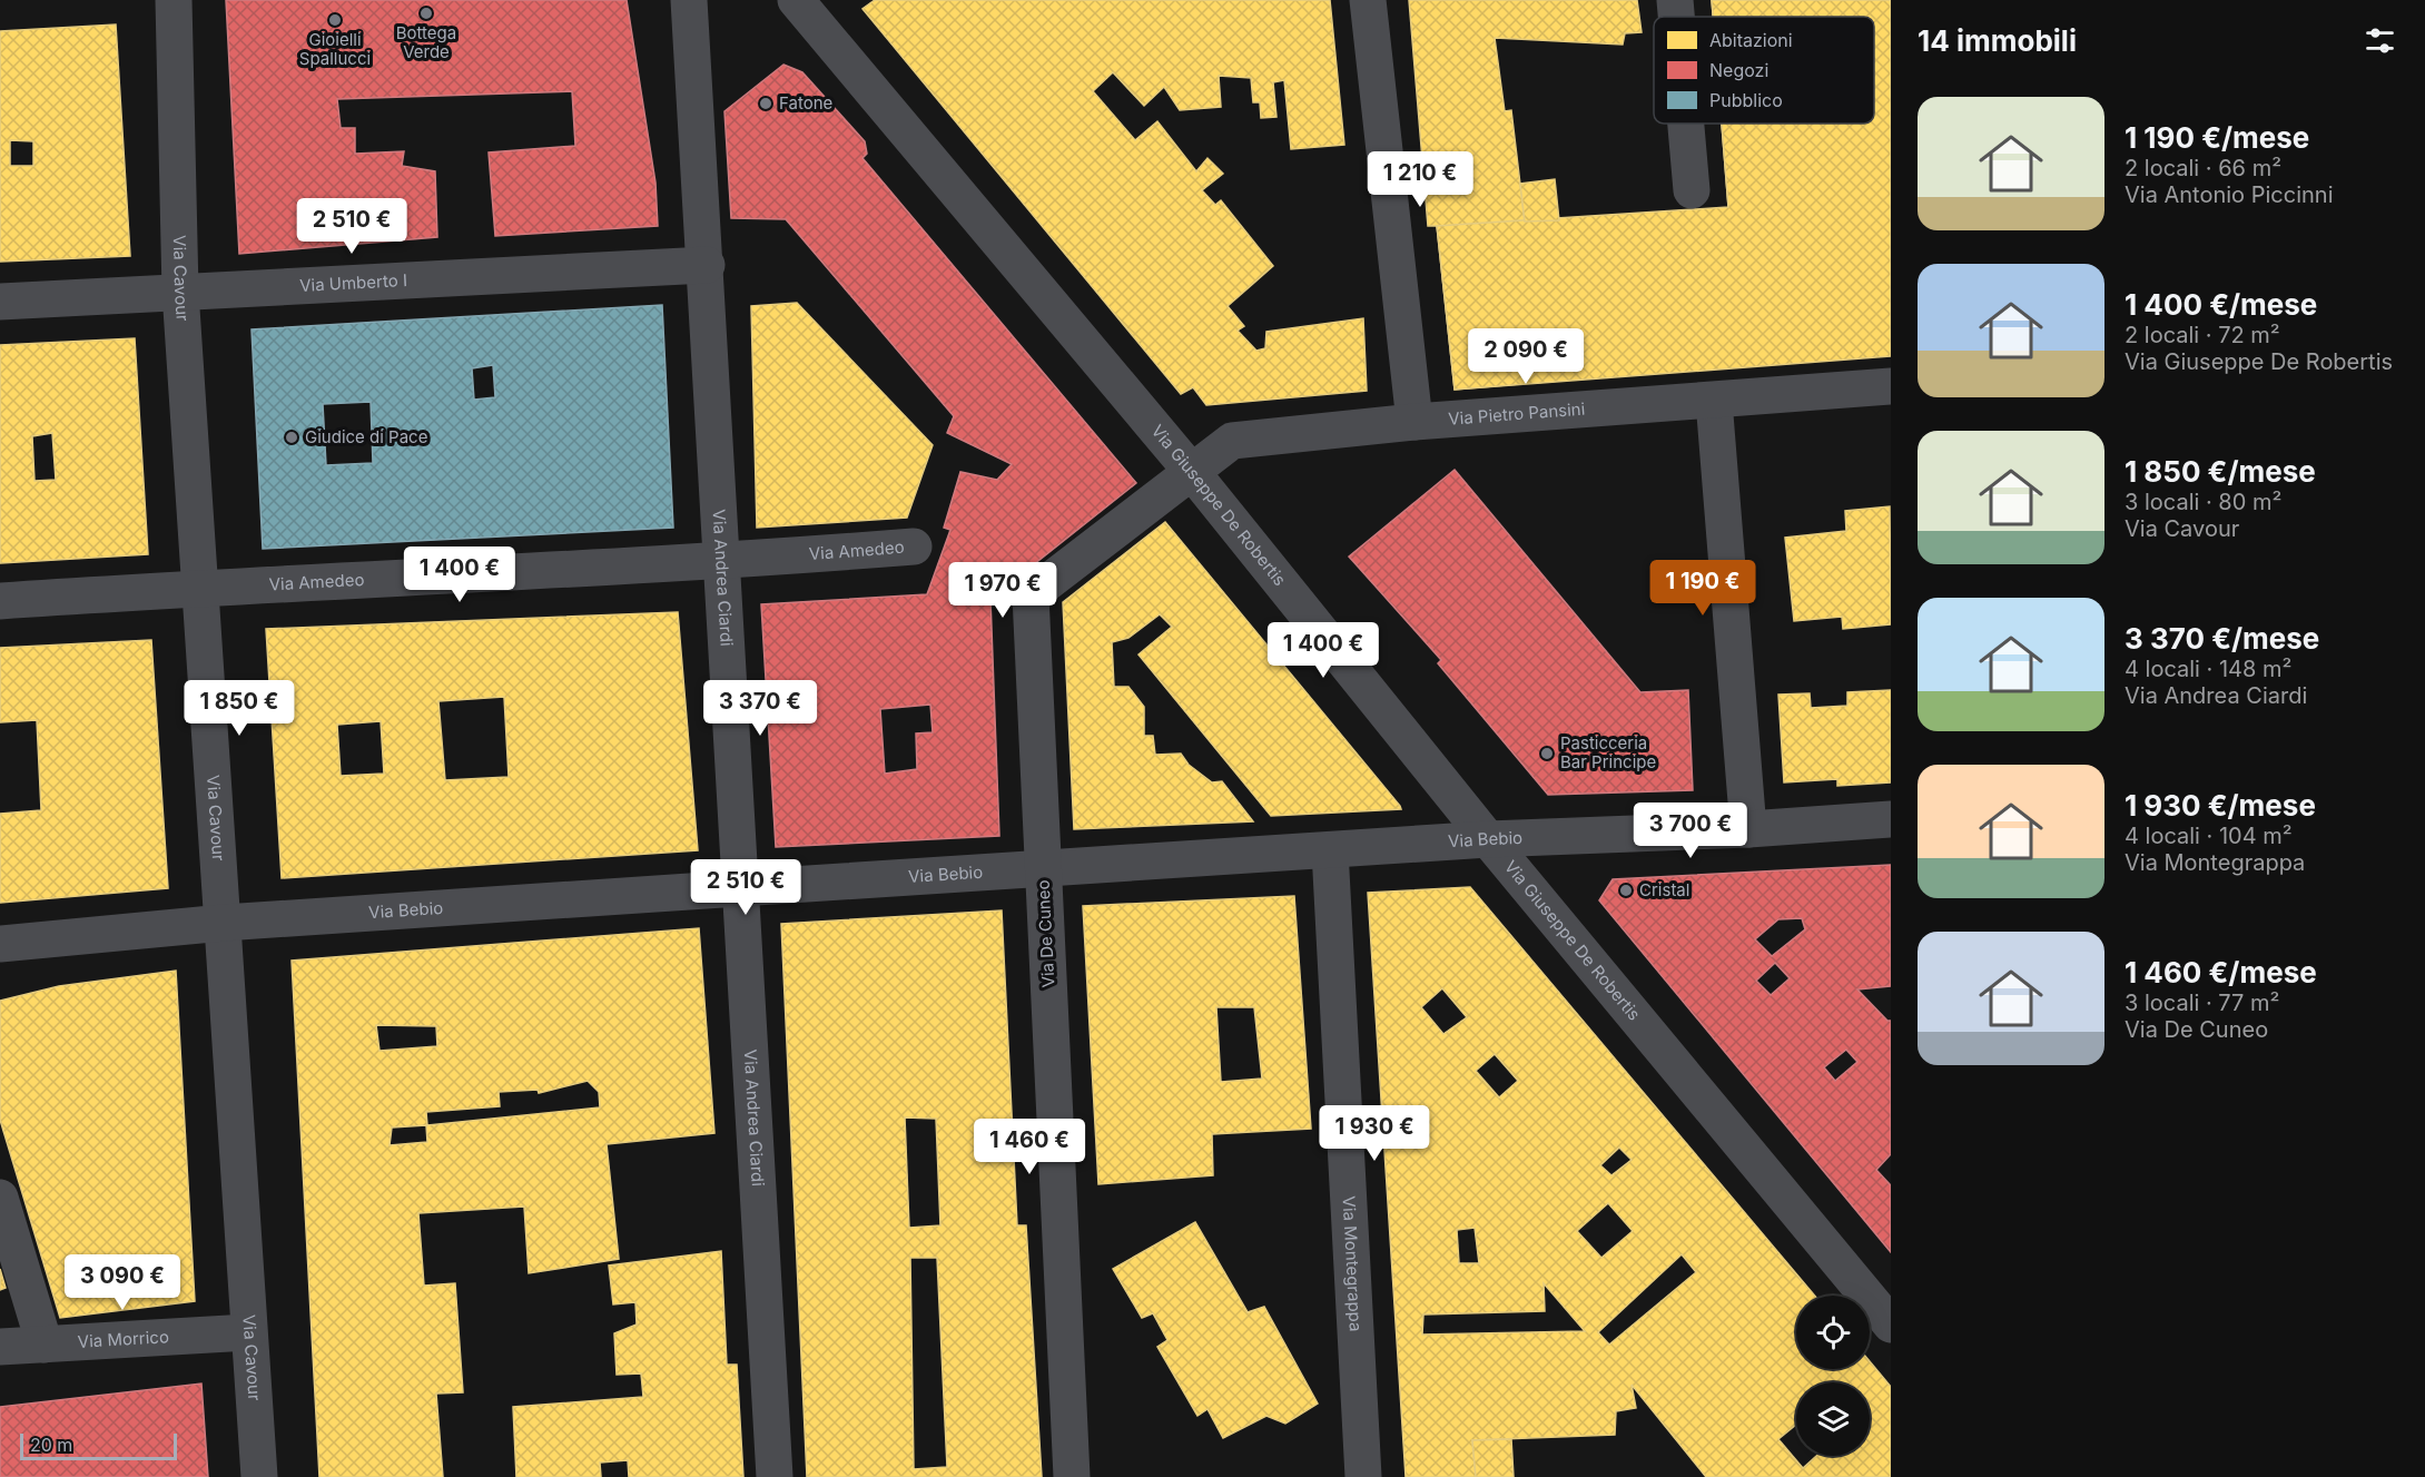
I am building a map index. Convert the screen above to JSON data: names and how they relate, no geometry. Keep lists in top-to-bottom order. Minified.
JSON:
{"streets":{"street":["Via Cavour","Via Umberto I","Via Pietro Pansini","Via Giuseppe De Robertis","Via Amedeo","Via Andrea Ciardi","Via Bebio","Via De Cuneo","Via Montegrappa","Via Morrico"]},"crossings":[["Via Cavour","Via Umberto I"],["Via Cavour","Via Amedeo"],["Via Cavour","Via Bebio"],["Via Cavour","Via Morrico"],["Via Umberto I","Via Andrea Ciardi"],["Via Pietro Pansini","Via Giuseppe De Robertis"],["Via Pietro Pansini","Via De Cuneo"],["Via Giuseppe De Robertis","Via Bebio"],["Via Giuseppe De Robertis","Via De Cuneo"],["Via Amedeo","Via Andrea Ciardi"],["Via Andrea Ciardi","Via Bebio"],["Via Bebio","Via De Cuneo"],["Via Bebio","Via Montegrappa"]],"places":["Bottega Verde","Gioielli Spallucci","Fatone","Giudice di Pace","Pasticceria Bar Principe","Cristal"],"legend":["Abitazioni","Negozi","Pubblico"],"scale_bar":"20 m","page":{"heading":"14 immobili","list":[{"name":"1 190 €/mese","note":"2 locali · 66 m² · Via Antonio Piccinni"},{"name":"1 400 €/mese","note":"2 locali · 72 m² · Via Giuseppe De Robertis"},{"name":"1 850 €/mese","note":"3 locali · 80 m² · Via Cavour"},{"name":"3 370 €/mese","note":"4 locali · 148 m² · Via Andrea Ciardi"},{"name":"1 930 €/mese","note":"4 locali · 104 m² · Via Montegrappa"},{"name":"1 460 €/mese","note":"3 locali · 77 m² · Via De Cuneo"}],"price":["1 210 €","2 510 €","2 090 €","1 400 €","1 190 €","1 970 €","1 400 €","1 850 €","3 370 €","3 700 €","2 510 €","1 930 €","1 460 €","3 090 €"],"scale":"20 m"}}
